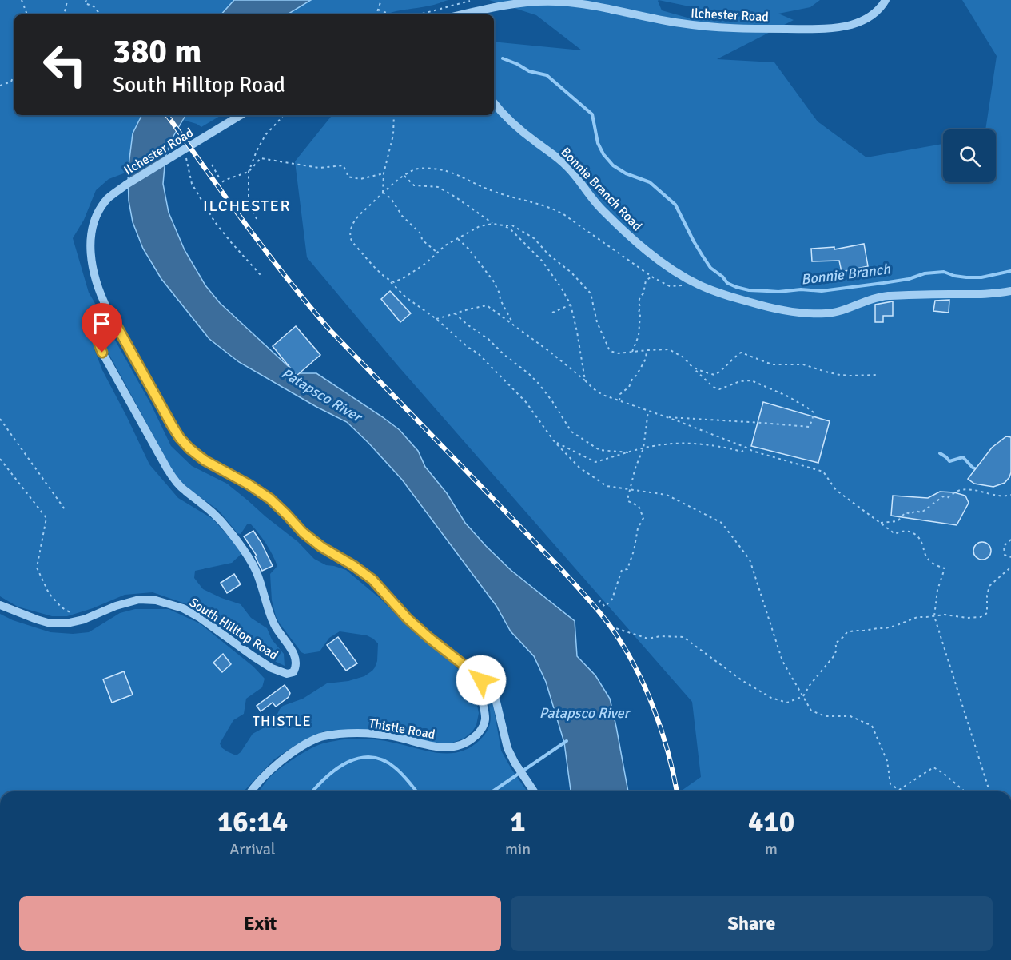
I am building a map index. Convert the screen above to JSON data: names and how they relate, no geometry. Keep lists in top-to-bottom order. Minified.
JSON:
{"streets":{"street":["Ilchester Road","Bonnie Branch Road","South Hilltop Road","Thistle Road"]},"crossings":[["Ilchester Road","South Hilltop Road"]],"districts":["ILCHESTER","THISTLE"],"water":["Bonnie Branch","Patapsco River"],"page":{"turn":["380 m","South Hilltop Road"],"eta":["16:14","Arrival","1","min","410","m"],"buttons":["Exit","Share"]}}
